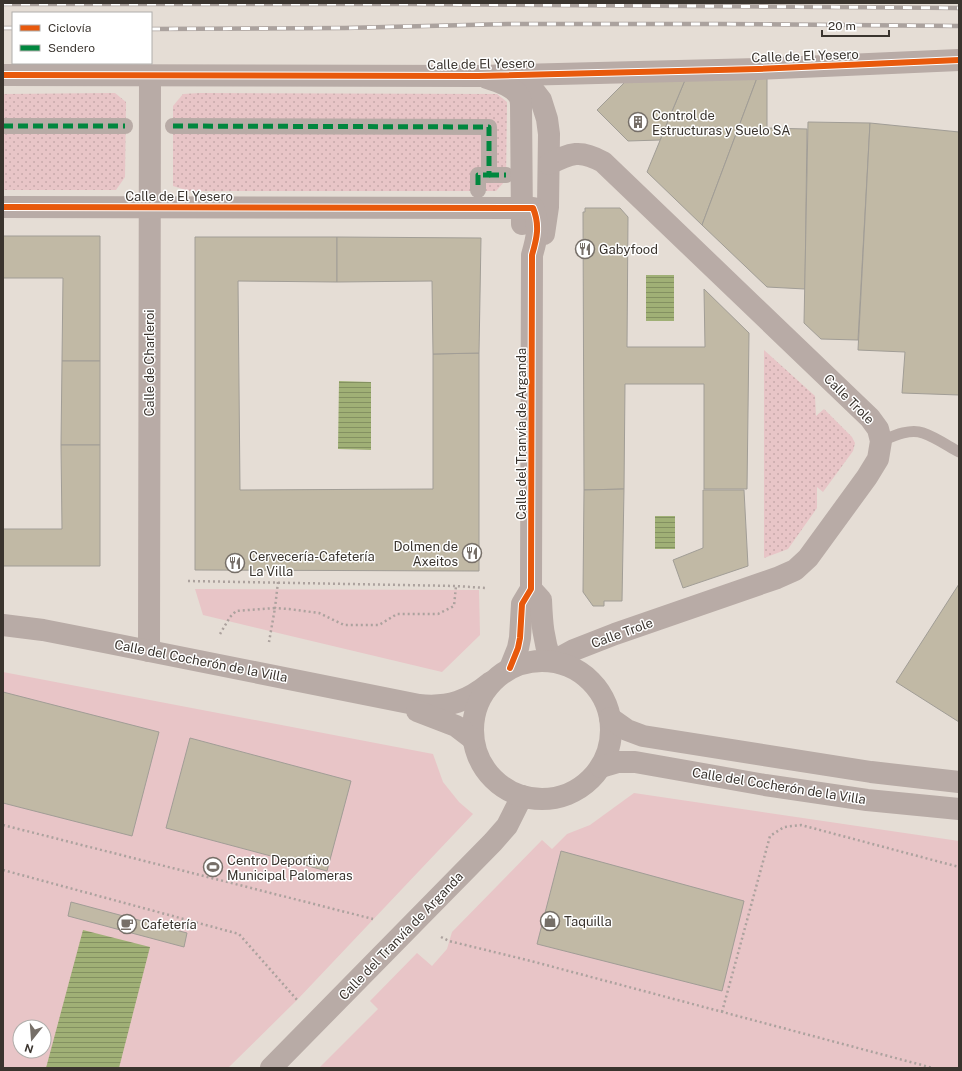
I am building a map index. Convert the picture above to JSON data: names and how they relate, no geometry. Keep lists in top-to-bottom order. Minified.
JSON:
{"streets":{"street":["Calle de El Yesero","Calle de Charleroi","Calle Trole","Calle del Tranvía de Arganda","Calle del Cocherón de la Villa"]},"crossings":[["Calle de El Yesero","Calle de Charleroi"],["Calle de El Yesero","Calle del Tranvía de Arganda"],["Calle de Charleroi","Calle del Cocherón de la Villa"],["Calle Trole","Calle del Tranvía de Arganda"],["Calle Trole","Calle del Cocherón de la Villa"],["Calle del Tranvía de Arganda","Calle del Cocherón de la Villa"]],"places":{"building":["Control de Estructuras y Suelo SA"],"restaurant":["Gabyfood","Dolmen de Axeitos","Cervecería-Cafetería La Villa"],"sports":["Centro Deportivo Municipal Palomeras"],"shop":["Taquilla"],"cafe":["Cafetería"]},"legend":["Ciclovía","Sendero"],"scale_bar":"20 m","north":"bottom"}
